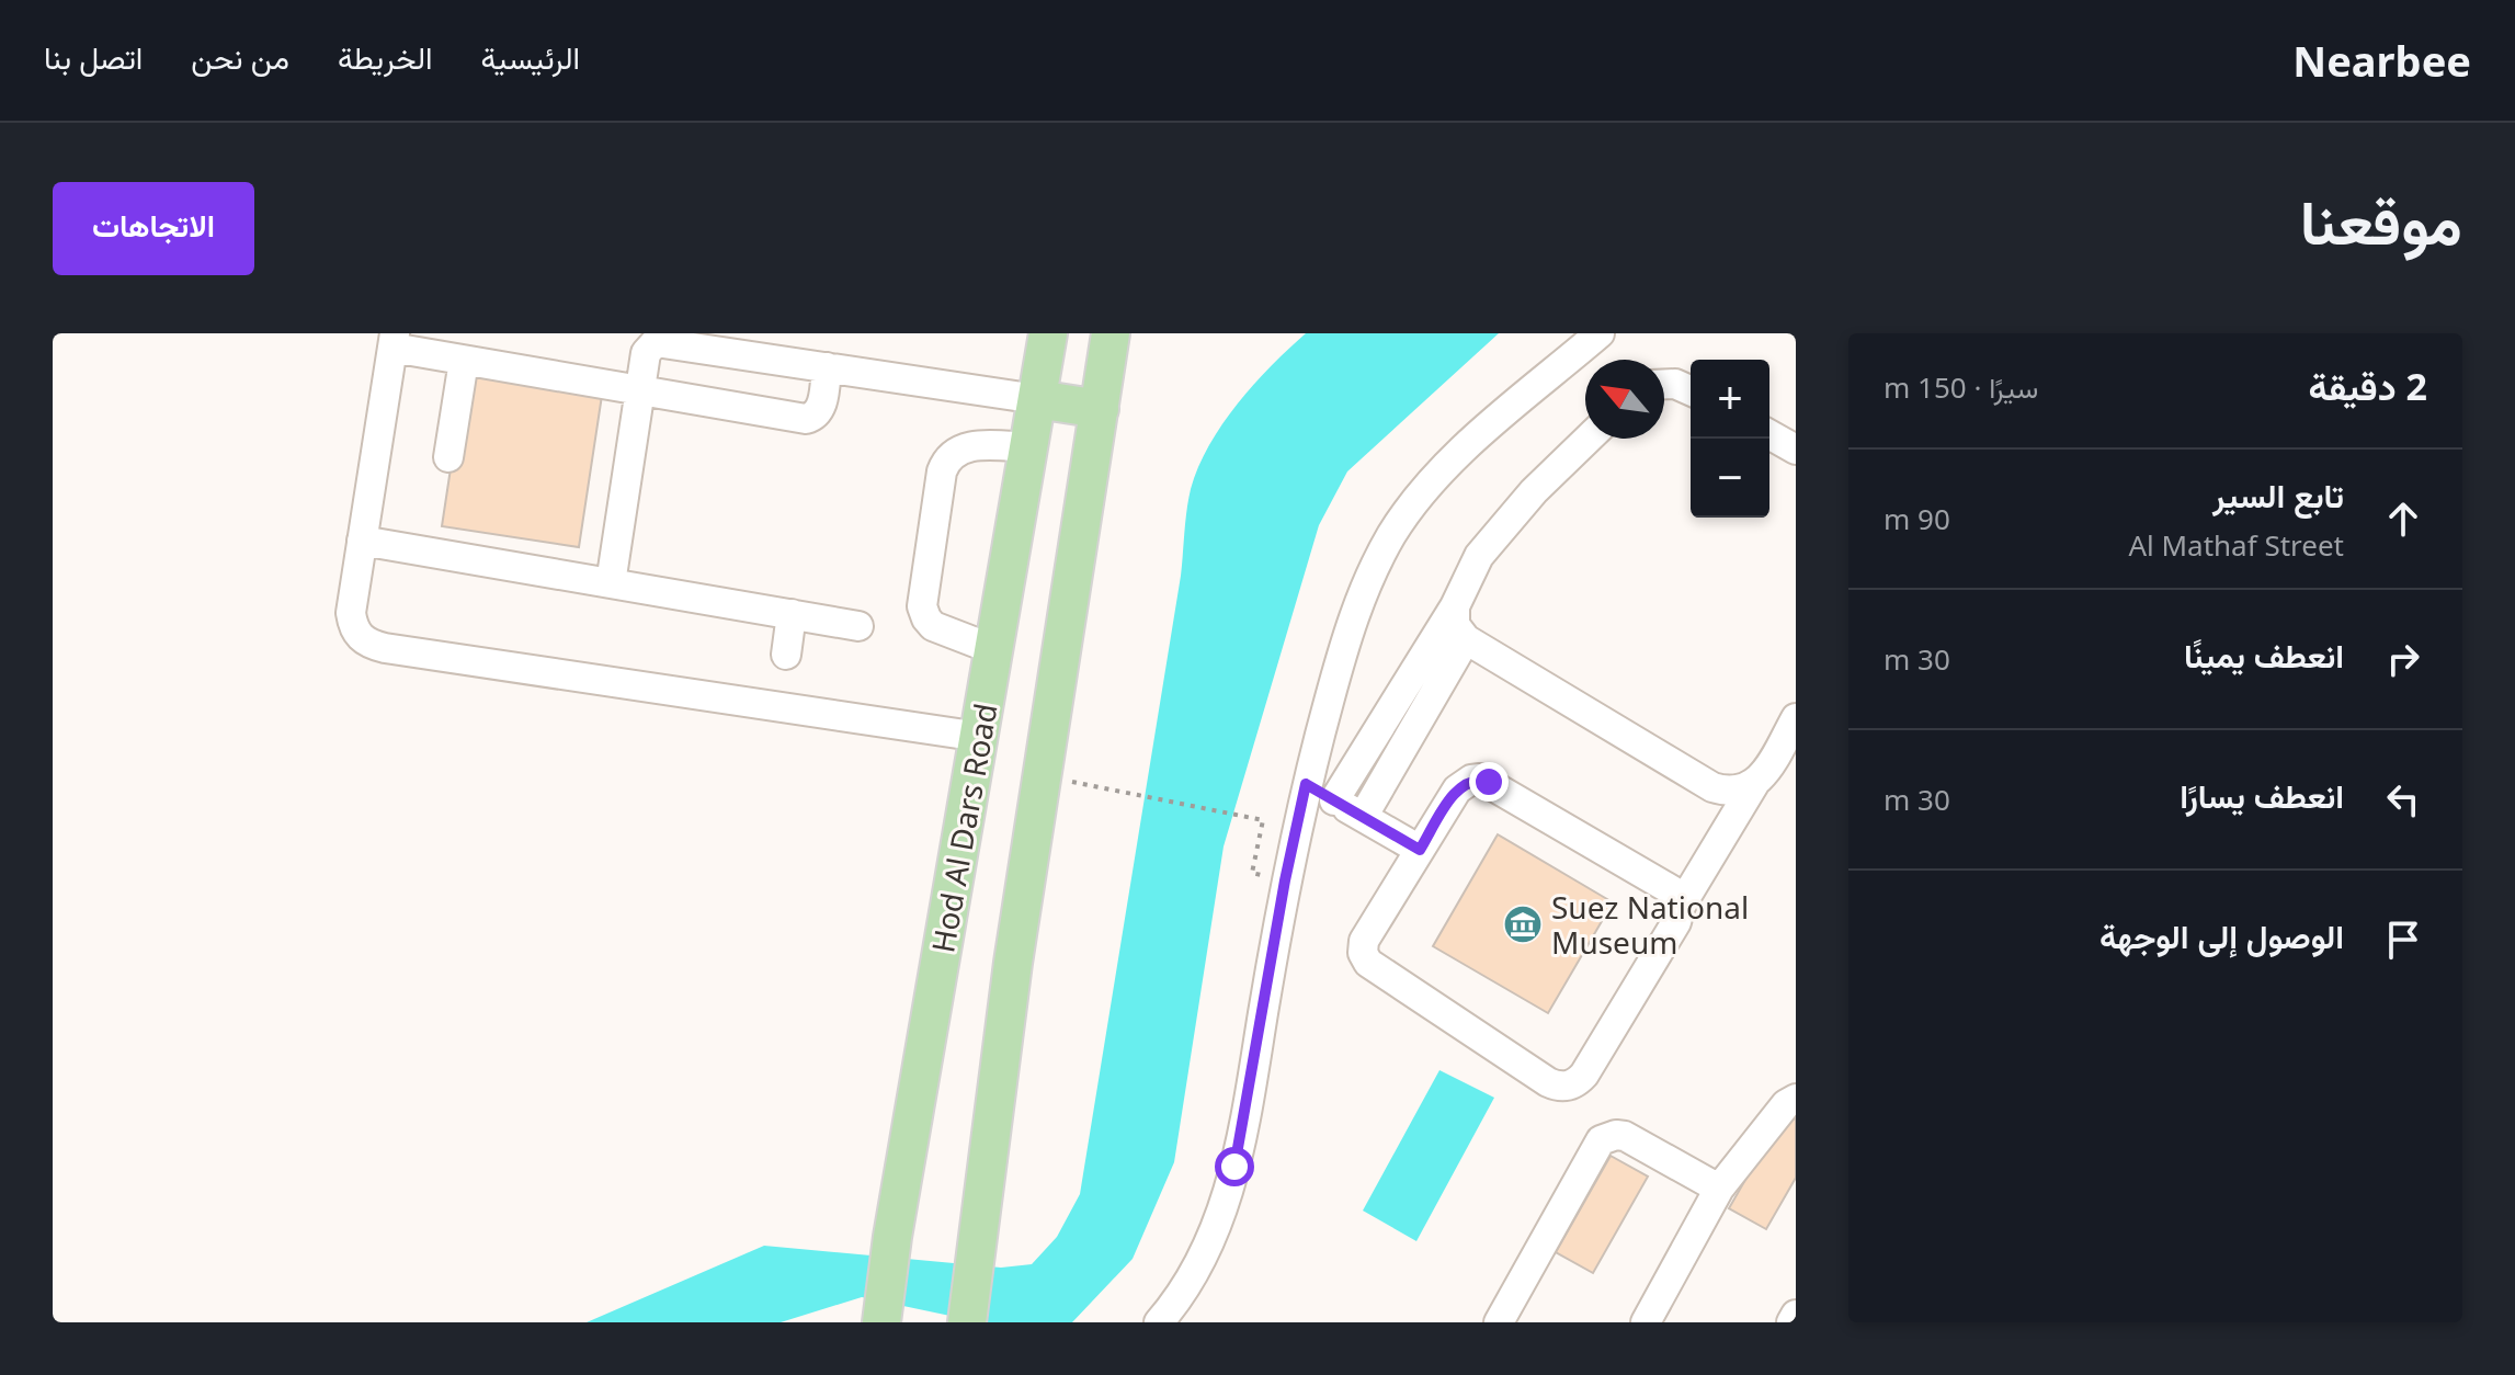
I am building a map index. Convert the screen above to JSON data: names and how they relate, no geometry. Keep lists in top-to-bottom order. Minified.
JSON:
{"streets":{"main road":["Hod Al Dars Road"]},"places":{"museum":["Suez National Museum"]},"north":"top left","page":{"header":"Nearbee","nav":["الرئيسية","الخريطة","من نحن","اتصل بنا"],"title":"موقعنا","buttons":"الاتجاهات","heading":["2 دقيقة","سيرًا · 150 m"],"map_buttons":["+","−"],"list":[["تابع السير","Al Mathaf Street","90 m"],["انعطف يمينًا","30 m"],["انعطف يسارًا","30 m"],"الوصول إلى الوجهة"]}}
